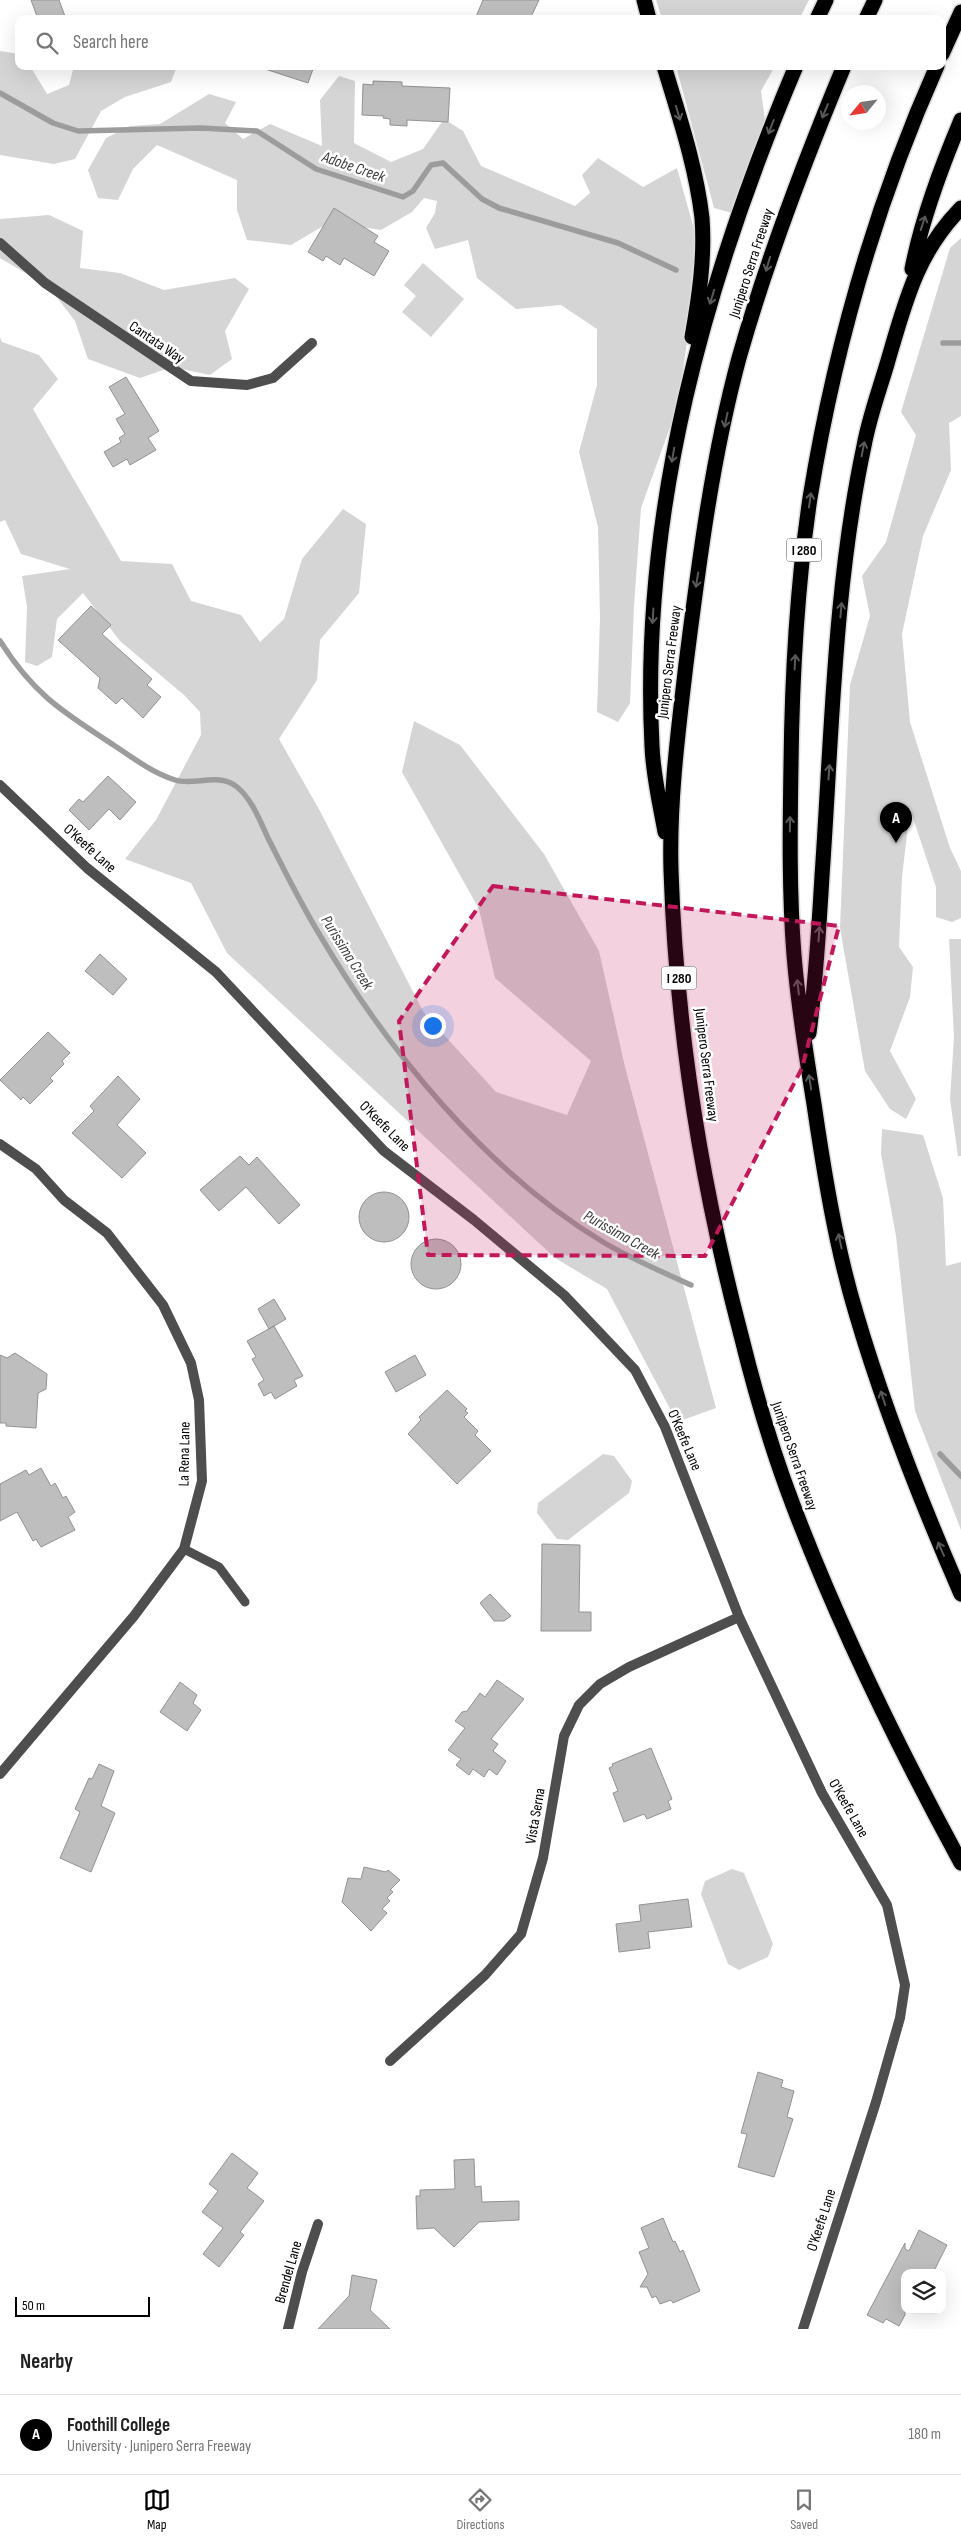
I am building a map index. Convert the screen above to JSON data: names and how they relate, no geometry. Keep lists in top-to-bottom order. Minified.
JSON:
{"streets":{"highway":["Junipero Serra Freeway","I 280"],"street":["Cantata Way","O'Keefe Lane","La Rena Lane","Vista Serna","Brendel Lane"]},"crossings":[["O'Keefe Lane","Vista Serna"]],"water":["Adobe Creek","Purissima Creek"],"scale_bar":"50 m","north":"bottom left","page":{"search":"Search here","pins":"A","scale":"50 m","heading":"Nearby","list":[{"mark":"A","name":"Foothill College","note":"University · Junipero Serra Freeway","value":"180 m"}],"nav":["Map","Directions","Saved"]}}
